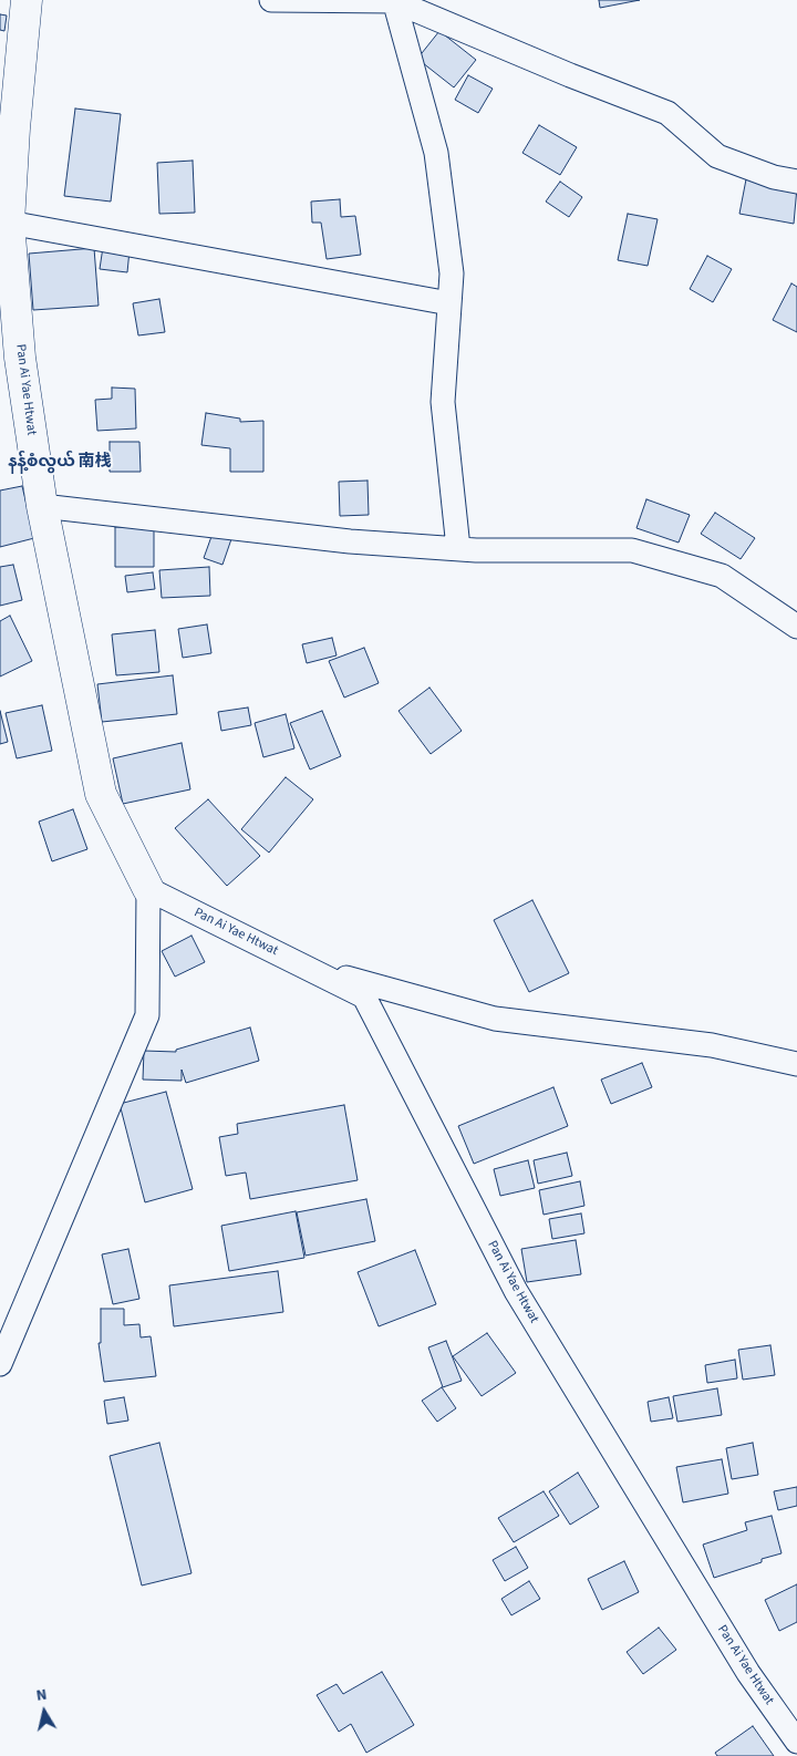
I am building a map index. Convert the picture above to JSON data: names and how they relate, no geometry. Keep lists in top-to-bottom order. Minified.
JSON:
{"streets":{"street":["Pan Ai Yae Htwat"]},"districts":["နန့်စံလွယ် 南栈"],"north":"top"}
